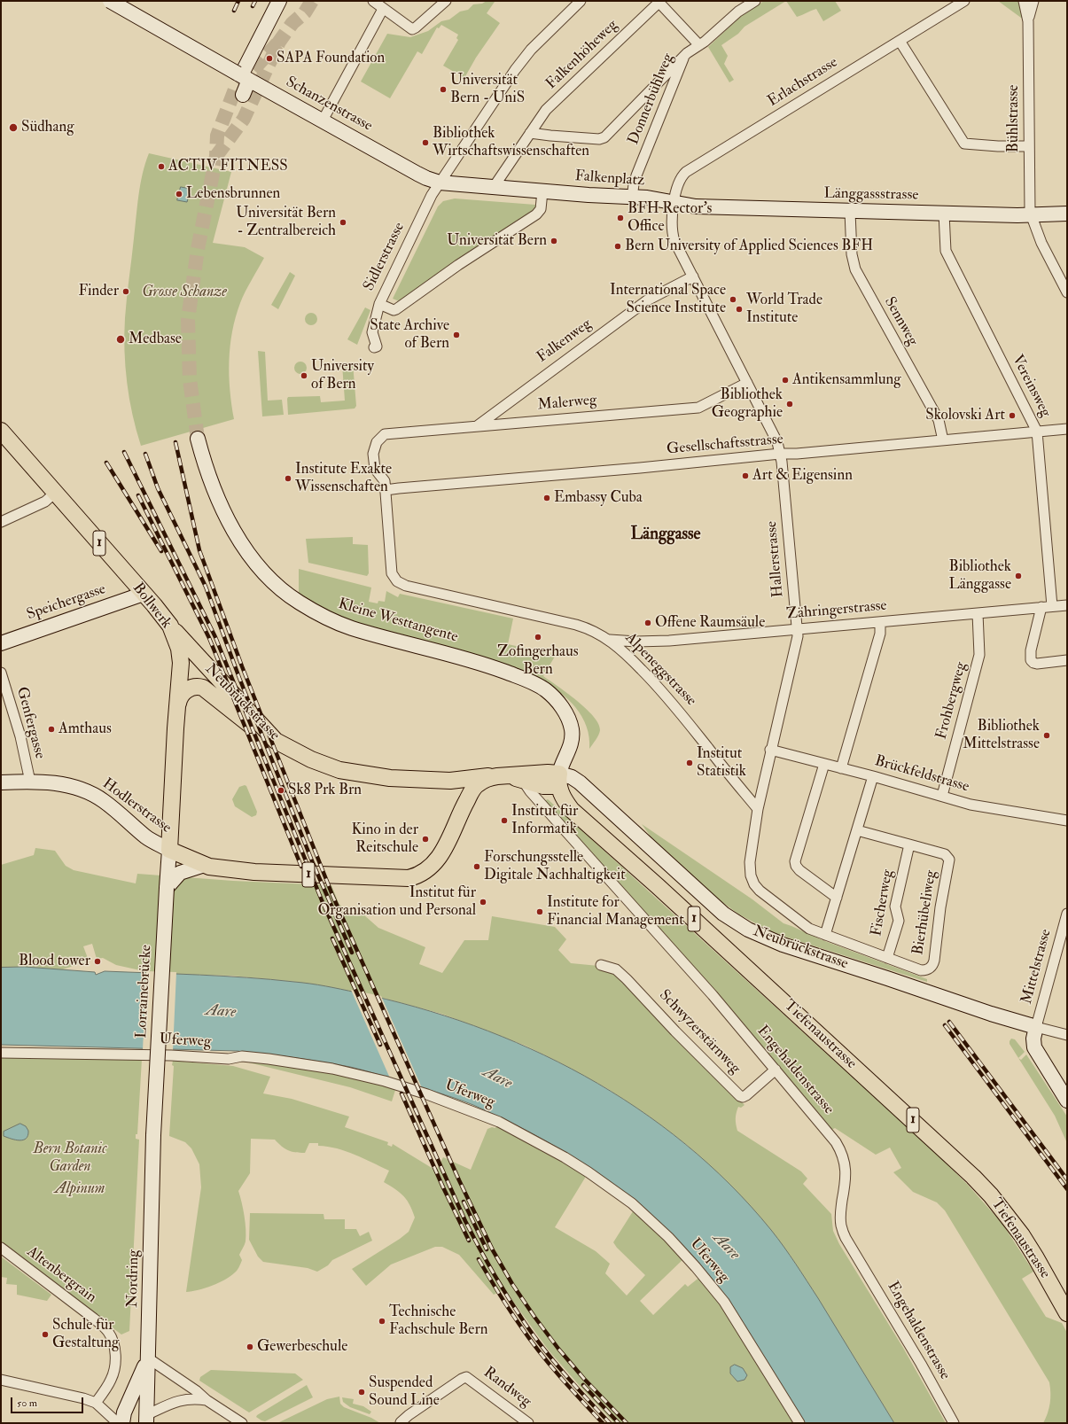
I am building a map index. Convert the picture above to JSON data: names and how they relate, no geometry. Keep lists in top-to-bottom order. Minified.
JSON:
{"streets":{"main road":["Schanzenstrasse","Falkenplatz","Länggassstrasse","1","Speichergasse","Bollwerk","Kleine Westtangente","Neubrückstrasse","Hodlerstrasse","Lorrainebrücke","Tiefenaustrasse","Nordring"],"street":["Falkenhöheweg","Erlachstrasse","Donnerbühlweg","Bühlstrasse","Sidlerstrasse","Sennweg","Falkenweg","Vereinsweg","Malerweg","Gesellschaftsstrasse","Hallerstrasse","Zähringerstrasse","Alpeneggstrasse","Frohbergweg","Genfergasse","Brückfeldstrasse","Fischerweg","Bierhübeliweg","Mittelstrasse","Schwyzerstärnweg","Uferweg","Engehaldenstrasse","Altenbergrain","Randweg"]},"crossings":[["Falkenhöheweg","Donnerbühlweg"],["Falkenhöheweg","Falkenplatz"],["Erlachstrasse","Falkenplatz"],["Erlachstrasse","Länggassstrasse"],["Erlachstrasse","Hallerstrasse"],["Donnerbühlweg","Falkenplatz"],["Schanzenstrasse","Falkenplatz"],["Schanzenstrasse","Sidlerstrasse"],["Bühlstrasse","Länggassstrasse"],["Falkenplatz","Länggassstrasse"],["Falkenplatz","Sidlerstrasse"],["Falkenplatz","Hallerstrasse"],["Länggassstrasse","Sennweg"],["Länggassstrasse","Vereinsweg"],["Länggassstrasse","Hallerstrasse"],["Sennweg","Gesellschaftsstrasse"],["Falkenweg","Malerweg"],["Falkenweg","Hallerstrasse"],["Vereinsweg","Gesellschaftsstrasse"],["Vereinsweg","Zähringerstrasse"],["Malerweg","Gesellschaftsstrasse"],["Malerweg","Hallerstrasse"],["Malerweg","Alpeneggstrasse"],["Gesellschaftsstrasse","Hallerstrasse"],["Gesellschaftsstrasse","Alpeneggstrasse"],["1","Bollwerk"],["1","Kleine Westtangente"],["1","Neubrückstrasse"],["1","Hodlerstrasse"],["1","Lorrainebrücke"],["1","Tiefenaustrasse"],["1","Engehaldenstrasse"],["Hallerstrasse","Zähringerstrasse"],["Hallerstrasse","Alpeneggstrasse"],["Hallerstrasse","Brückfeldstrasse"],["Hallerstrasse","Bierhübeliweg"],["Speichergasse","Bollwerk"],["Bollwerk","Neubrückstrasse"],["Bollwerk","Hodlerstrasse"],["Bollwerk","Lorrainebrücke"],["Zähringerstrasse","Alpeneggstrasse"],["Zähringerstrasse","Frohbergweg"],["Kleine Westtangente","Neubrückstrasse"],["Kleine Westtangente","Tiefenaustrasse"],["Frohbergweg","Brückfeldstrasse"],["Neubrückstrasse","Mittelstrasse"],["Neubrückstrasse","Tiefenaustrasse"],["Genfergasse","Hodlerstrasse"],["Hodlerstrasse","Lorrainebrücke"],["Fischerweg","Bierhübeliweg"],["Lorrainebrücke","Nordring"],["Schwyzerstärnweg","Engehaldenstrasse"]],"districts":["Länggasse"],"water":["Aare"],"parks":["Grosse Schanze","Bern Botanic Garden","Alpinum"],"places":["SAPA Foundation","Universität Bern - UniS","Südhang","Bibliothek Wirtschaftswissenschaften","ACTIV FITNESS","Lebensbrunnen","BFH Rector's Office","Universität Bern - Zentralbereich","Universität Bern","Bern University of Applied Sciences BFH","Finder","International Space Science Institute","World Trade Institute","State Archive of Bern","Medbase","University of Bern","Antikensammlung","Bibliothek Geographie","Skolovski Art","Art & Eigensinn","Institute Exakte Wissenschaften","Embassy Cuba","Bibliothek Länggasse","Offene Raumsäule","Zofingerhaus Bern","Amthaus","Bibliothek Mittelstrasse","Institut Statistik","Sk8 Prk Brn","Institut für Informatik","Kino in der Reitschule","Forschungsstelle Digitale Nachhaltigkeit","Institut für Organisation und Personal","Institute for Financial Management","Blood tower","Technische Fachschule Bern","Schule für Gestaltung","Gewerbeschule","Suspended Sound Line"],"scale_bar":"50 m"}
